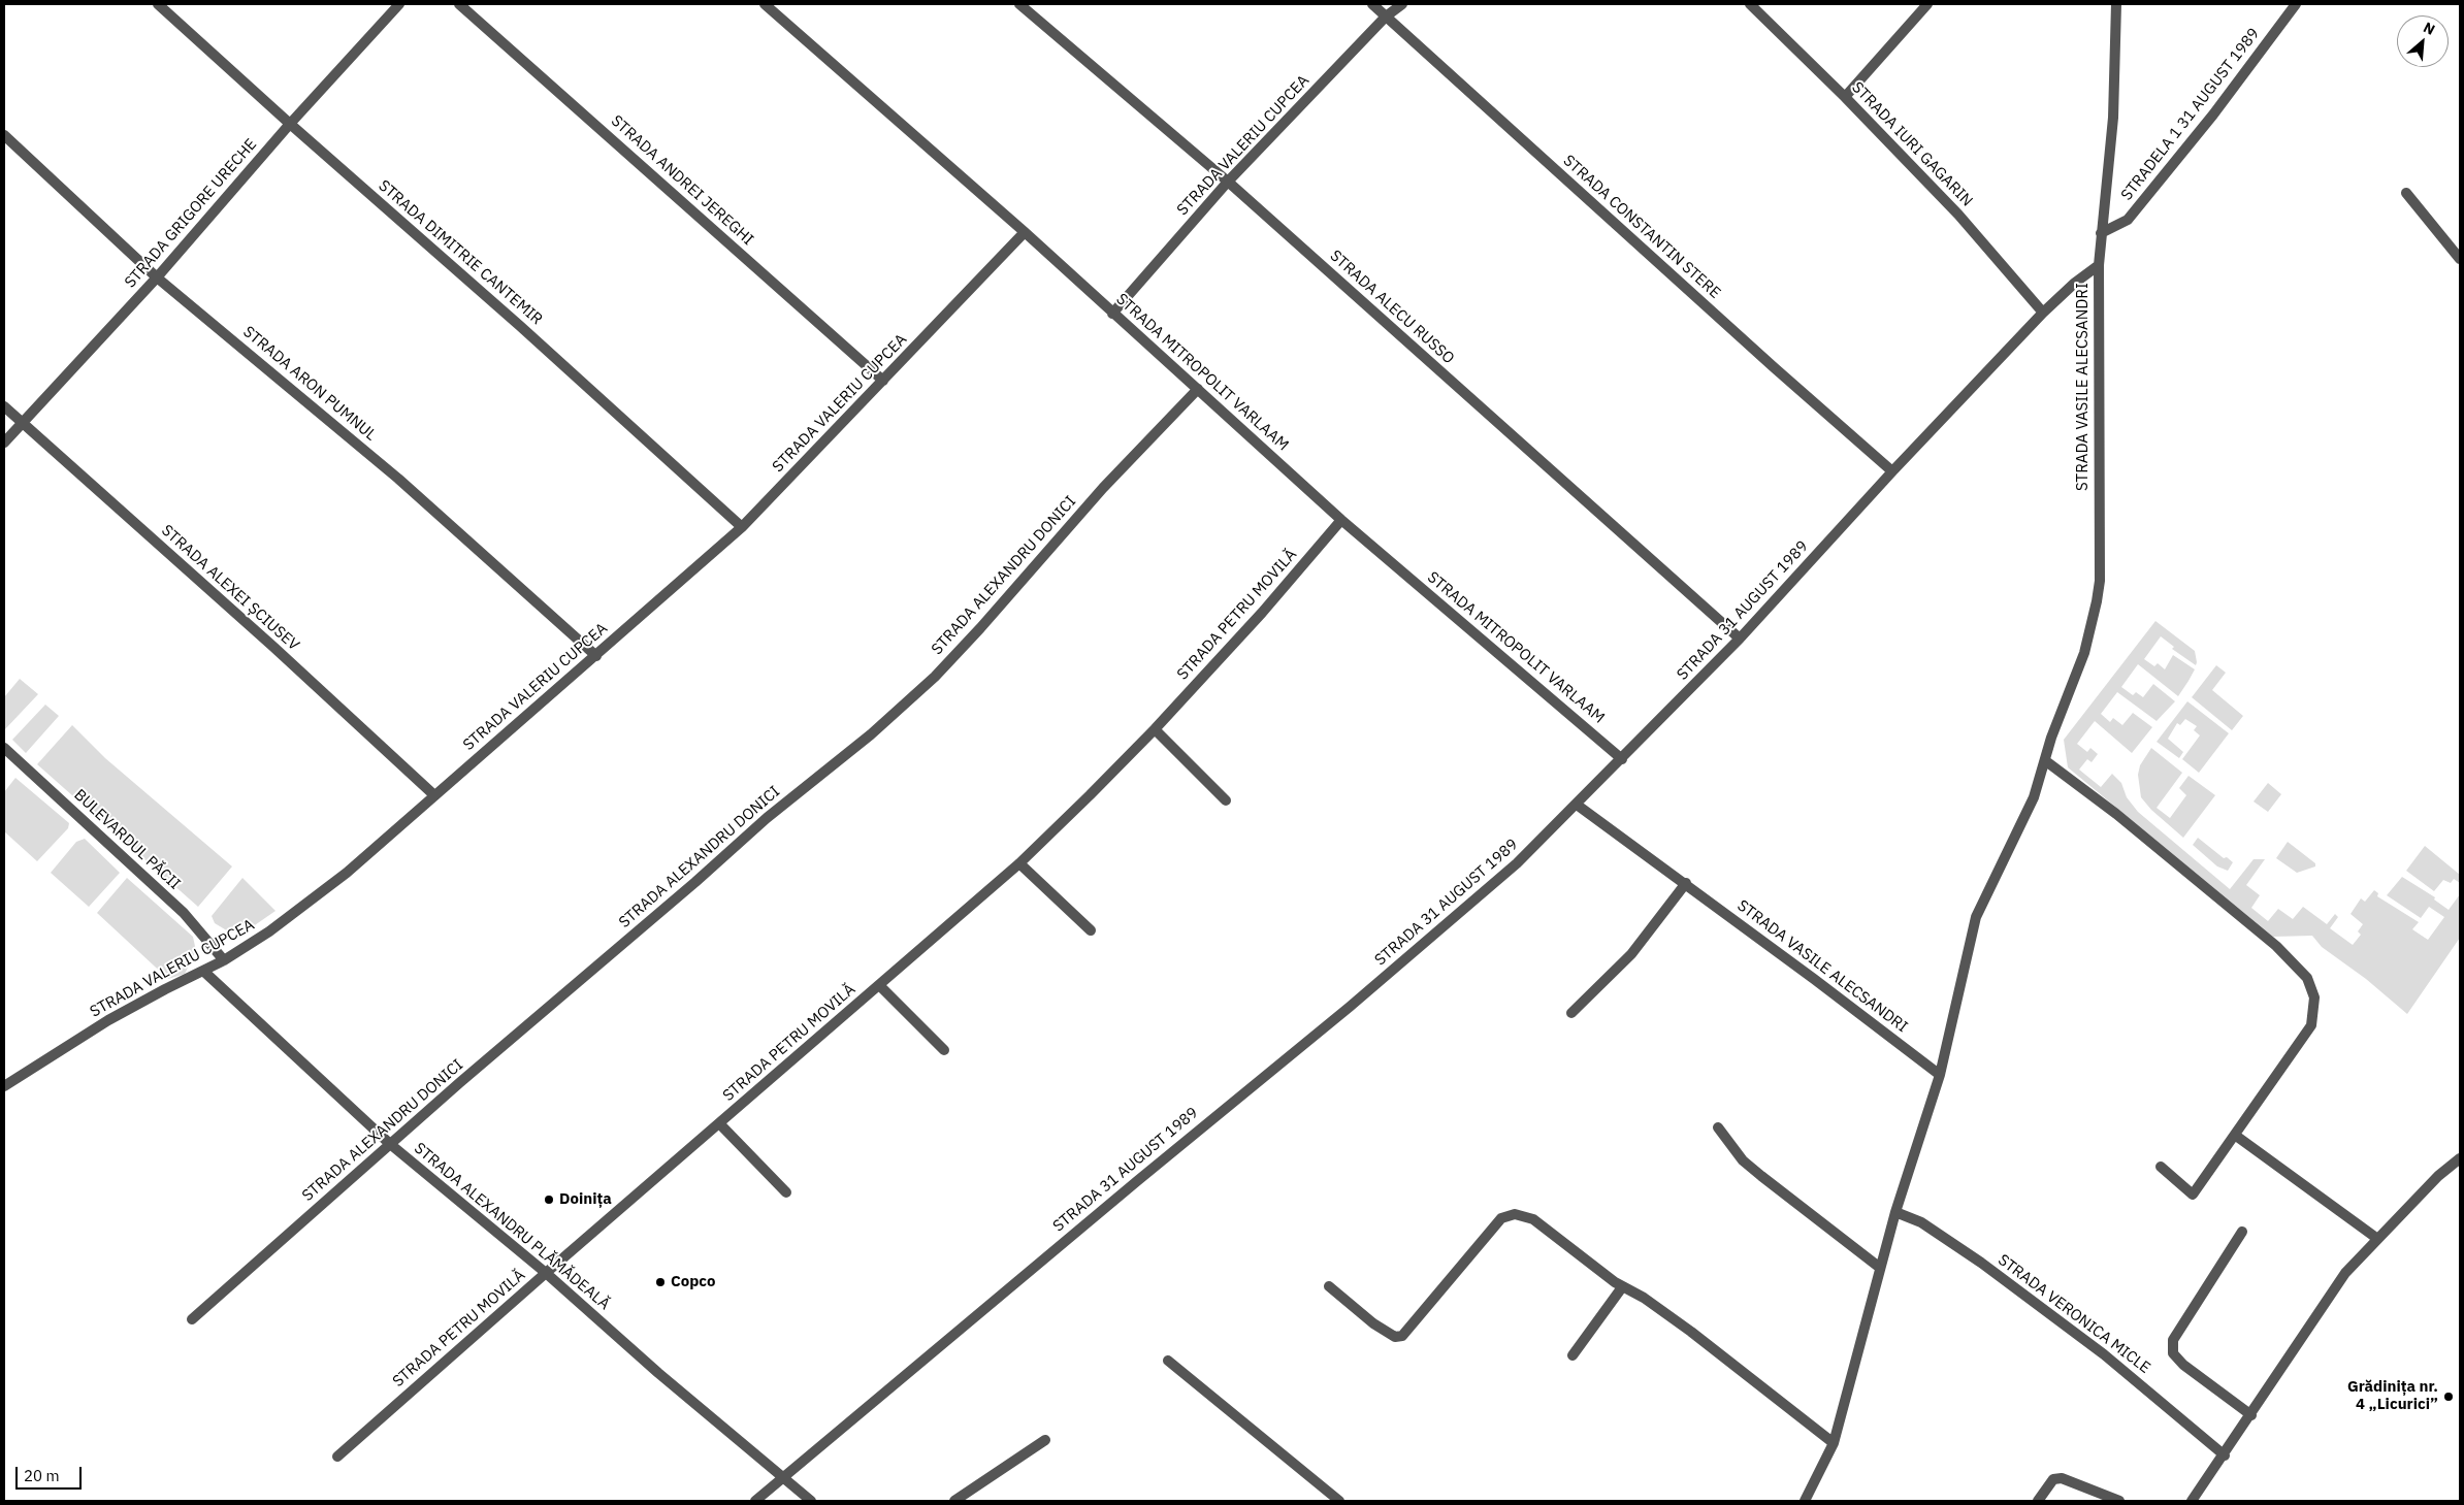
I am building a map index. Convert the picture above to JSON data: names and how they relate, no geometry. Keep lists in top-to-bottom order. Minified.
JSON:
{"streets":{"street":["STRADELA 1 31 AUGUST 1989","STRADA IURI GAGARIN","STRADA VALERIU CUPCEA","STRADA ANDREI JEREGHI","STRADA GRIGORE URECHE","STRADA CONSTANTIN STERE","STRADA DIMITRIE CANTEMIR","STRADA ALECU RUSSO","STRADA MITROPOLIT VARLAAM","STRADA ARON PUMNUL","STRADA VASILE ALECSANDRI","STRADA ALEXANDRU DONICI","STRADA ALEXEI ȘCIUSEV","STRADA 31 AUGUST 1989","STRADA PETRU MOVILĂ","BULEVARDUL PĂCII","STRADA ALEXANDRU PLĂMĂDEALĂ","STRADA VERONICA MICLE"]},"crossings":[["STRADELA 1 31 AUGUST 1989","STRADA VASILE ALECSANDRI"],["STRADA IURI GAGARIN","STRADA 31 AUGUST 1989"],["STRADA VALERIU CUPCEA","STRADA ANDREI JEREGHI"],["STRADA VALERIU CUPCEA","STRADA CONSTANTIN STERE"],["STRADA VALERIU CUPCEA","STRADA DIMITRIE CANTEMIR"],["STRADA VALERIU CUPCEA","STRADA ALECU RUSSO"],["STRADA VALERIU CUPCEA","STRADA MITROPOLIT VARLAAM"],["STRADA VALERIU CUPCEA","STRADA ARON PUMNUL"],["STRADA VALERIU CUPCEA","STRADA ALEXEI ȘCIUSEV"],["STRADA VALERIU CUPCEA","BULEVARDUL PĂCII"],["STRADA VALERIU CUPCEA","STRADA ALEXANDRU PLĂMĂDEALĂ"],["STRADA GRIGORE URECHE","STRADA DIMITRIE CANTEMIR"],["STRADA GRIGORE URECHE","STRADA ARON PUMNUL"],["STRADA GRIGORE URECHE","STRADA ALEXEI ȘCIUSEV"],["STRADA CONSTANTIN STERE","STRADA 31 AUGUST 1989"],["STRADA ALECU RUSSO","STRADA 31 AUGUST 1989"],["STRADA MITROPOLIT VARLAAM","STRADA ALEXANDRU DONICI"],["STRADA MITROPOLIT VARLAAM","STRADA 31 AUGUST 1989"],["STRADA MITROPOLIT VARLAAM","STRADA PETRU MOVILĂ"],["STRADA VASILE ALECSANDRI","STRADA 31 AUGUST 1989"],["STRADA VASILE ALECSANDRI","STRADA VERONICA MICLE"],["STRADA ALEXANDRU DONICI","STRADA ALEXANDRU PLĂMĂDEALĂ"],["STRADA 31 AUGUST 1989","STRADA ALEXANDRU PLĂMĂDEALĂ"],["STRADA PETRU MOVILĂ","STRADA ALEXANDRU PLĂMĂDEALĂ"]],"places":["Doinița","Copco","Grădinița nr. 4 „Licurici”"],"scale_bar":"20 m","north":"top right"}
